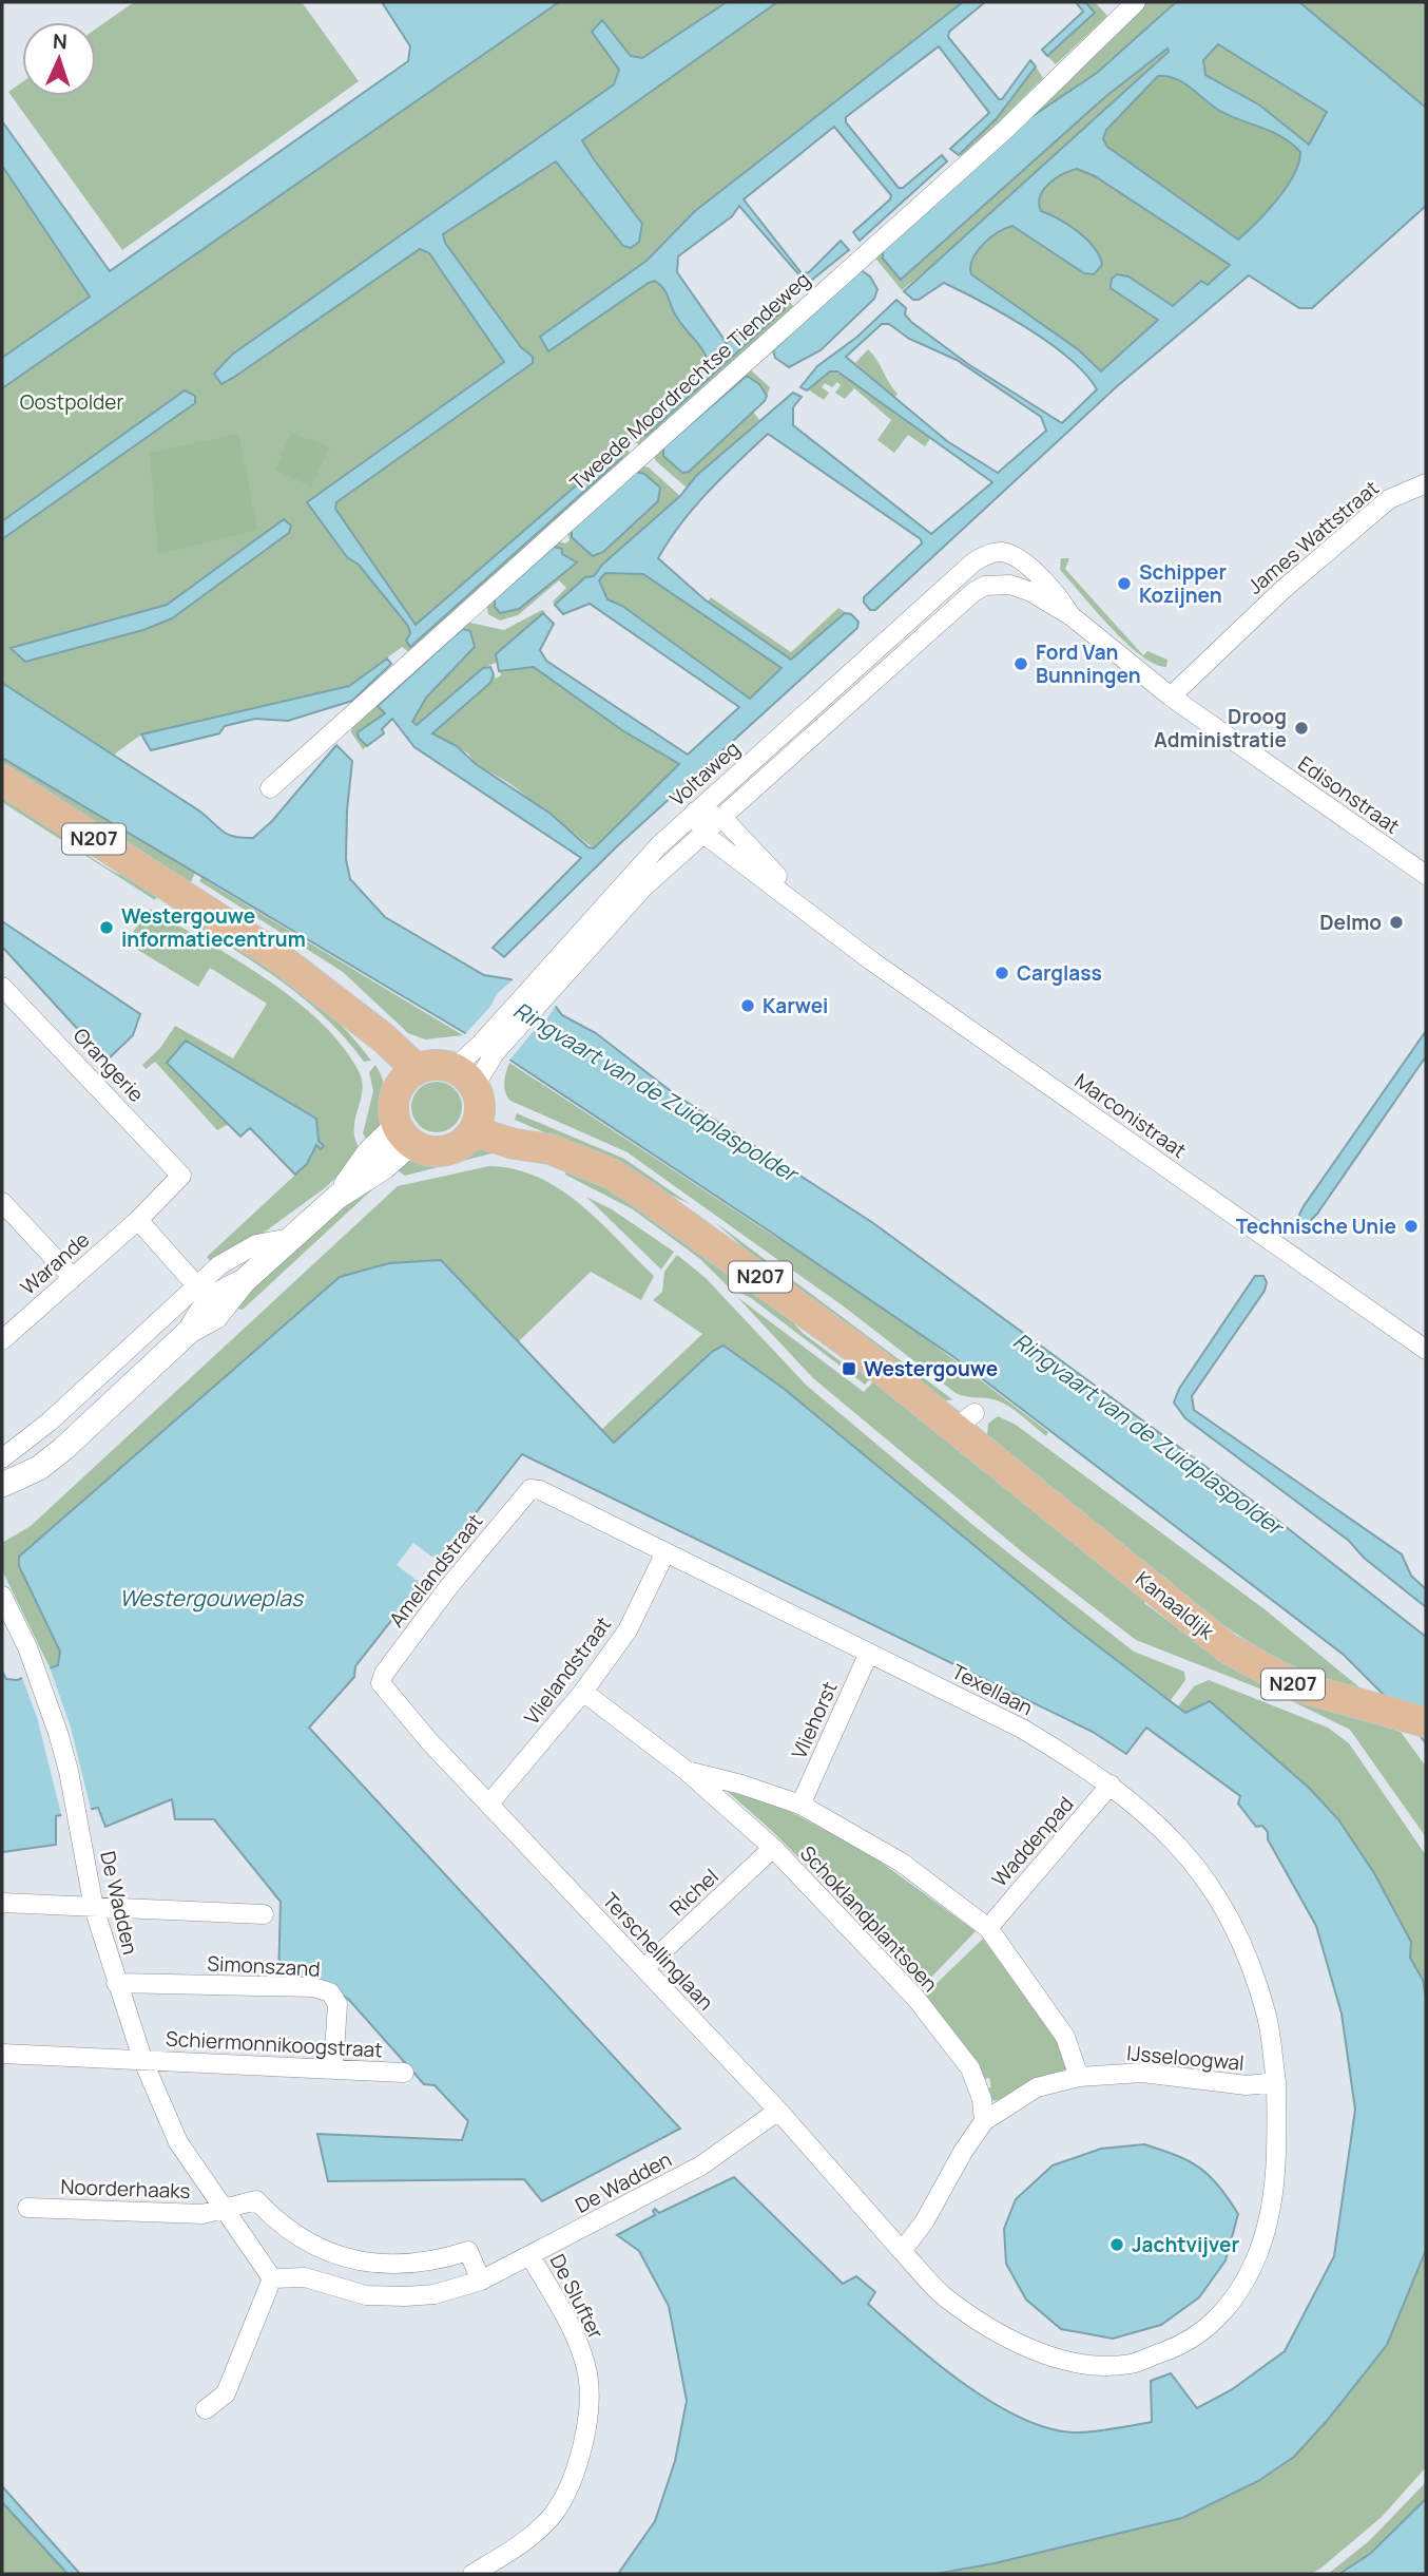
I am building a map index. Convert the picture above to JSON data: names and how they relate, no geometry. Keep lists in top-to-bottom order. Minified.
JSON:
{"streets":{"main road":["N207","Kanaaldijk"],"street":["Tweede Moordrechtse Tiendeweg","James Wattstraat","Voltaweg","Edisonstraat","Orangerie","Marconistraat","Warande","Amelandstraat","Vlielandstraat","Texellaan","Vliehorst","Waddenpad","Richel","De Wadden","Schoklandplantsoen","Terschellinglaan","Simonszand","Schiermonnikoogstraat","IJsseloogwal","Noorderhaaks","De Slufter"]},"crossings":[["James Wattstraat","Edisonstraat"],["Voltaweg","Edisonstraat"],["Voltaweg","N207"],["Voltaweg","Marconistraat"],["Voltaweg","Kanaaldijk"],["N207","Kanaaldijk"],["Orangerie","Warande"],["Amelandstraat","Texellaan"],["Amelandstraat","Terschellinglaan"],["Vlielandstraat","Texellaan"],["Vlielandstraat","Schoklandplantsoen"],["Vlielandstraat","Terschellinglaan"],["Texellaan","Vliehorst"],["Texellaan","Waddenpad"],["Texellaan","IJsseloogwal"],["Vliehorst","Schoklandplantsoen"],["Waddenpad","Schoklandplantsoen"],["Richel","Schoklandplantsoen"],["Richel","Terschellinglaan"],["De Wadden","Terschellinglaan"],["De Wadden","Simonszand"],["De Wadden","Schiermonnikoogstraat"],["De Wadden","Noorderhaaks"],["De Wadden","De Slufter"],["Schoklandplantsoen","IJsseloogwal"],["Terschellinglaan","IJsseloogwal"],["Simonszand","Schiermonnikoogstraat"]],"water":["Ringvaart van de Zuidplaspolder","Westergouweplas"],"parks":["Oostpolder"],"places":{"other":["Schipper Kozijnen","Ford Van Bunningen","Droog Administratie","Delmo","Westergouwe informatiecentrum","Carglass","Karwei","Technische Unie","Jachtvijver"],"transit":["Westergouwe"]},"north":"top"}
